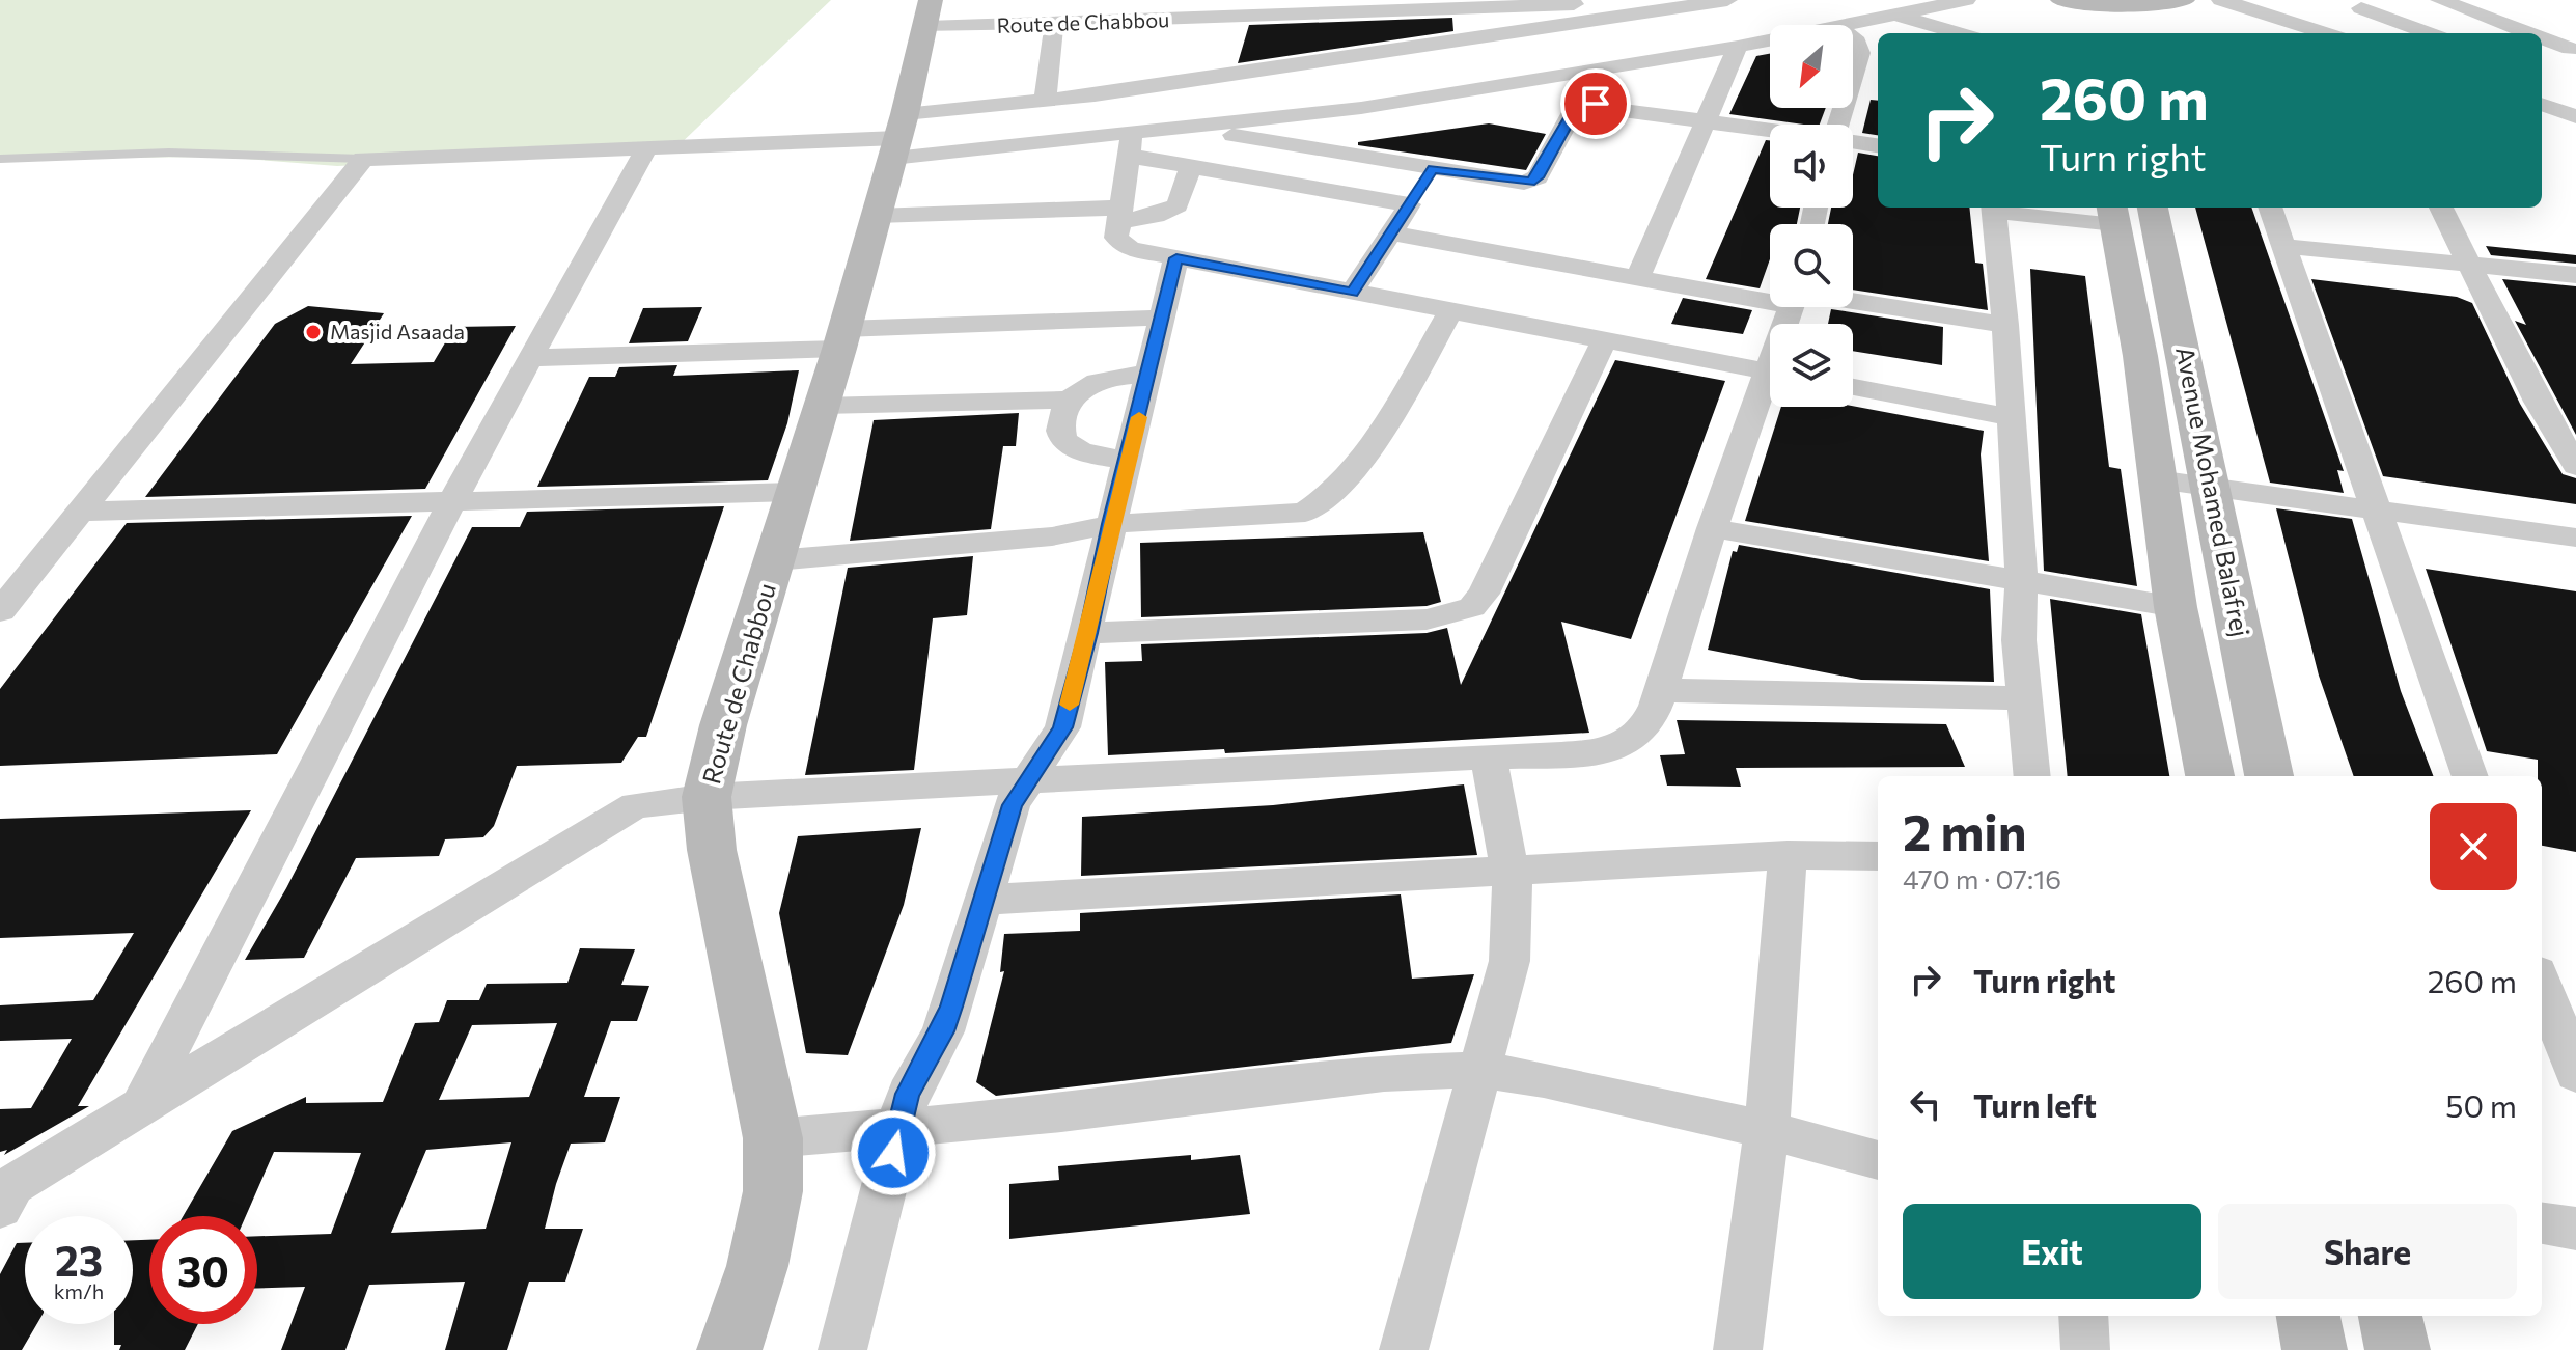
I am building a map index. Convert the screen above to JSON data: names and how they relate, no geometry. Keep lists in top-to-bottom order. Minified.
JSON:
{"streets":{"street":["Route de Chabbou","Avenue Mohamed Balafrej"]},"places":["Masjid Asaada"],"north":"bottom left","page":{"turn":["260 m","Turn right"],"heading":["2 min","470 m · 07:16"],"list":[{"name":"Turn right","value":"260 m"},{"name":"Turn left","value":"50 m"}],"buttons":["Exit","Share"],"speed":"23 km/h","limit":"30"}}
